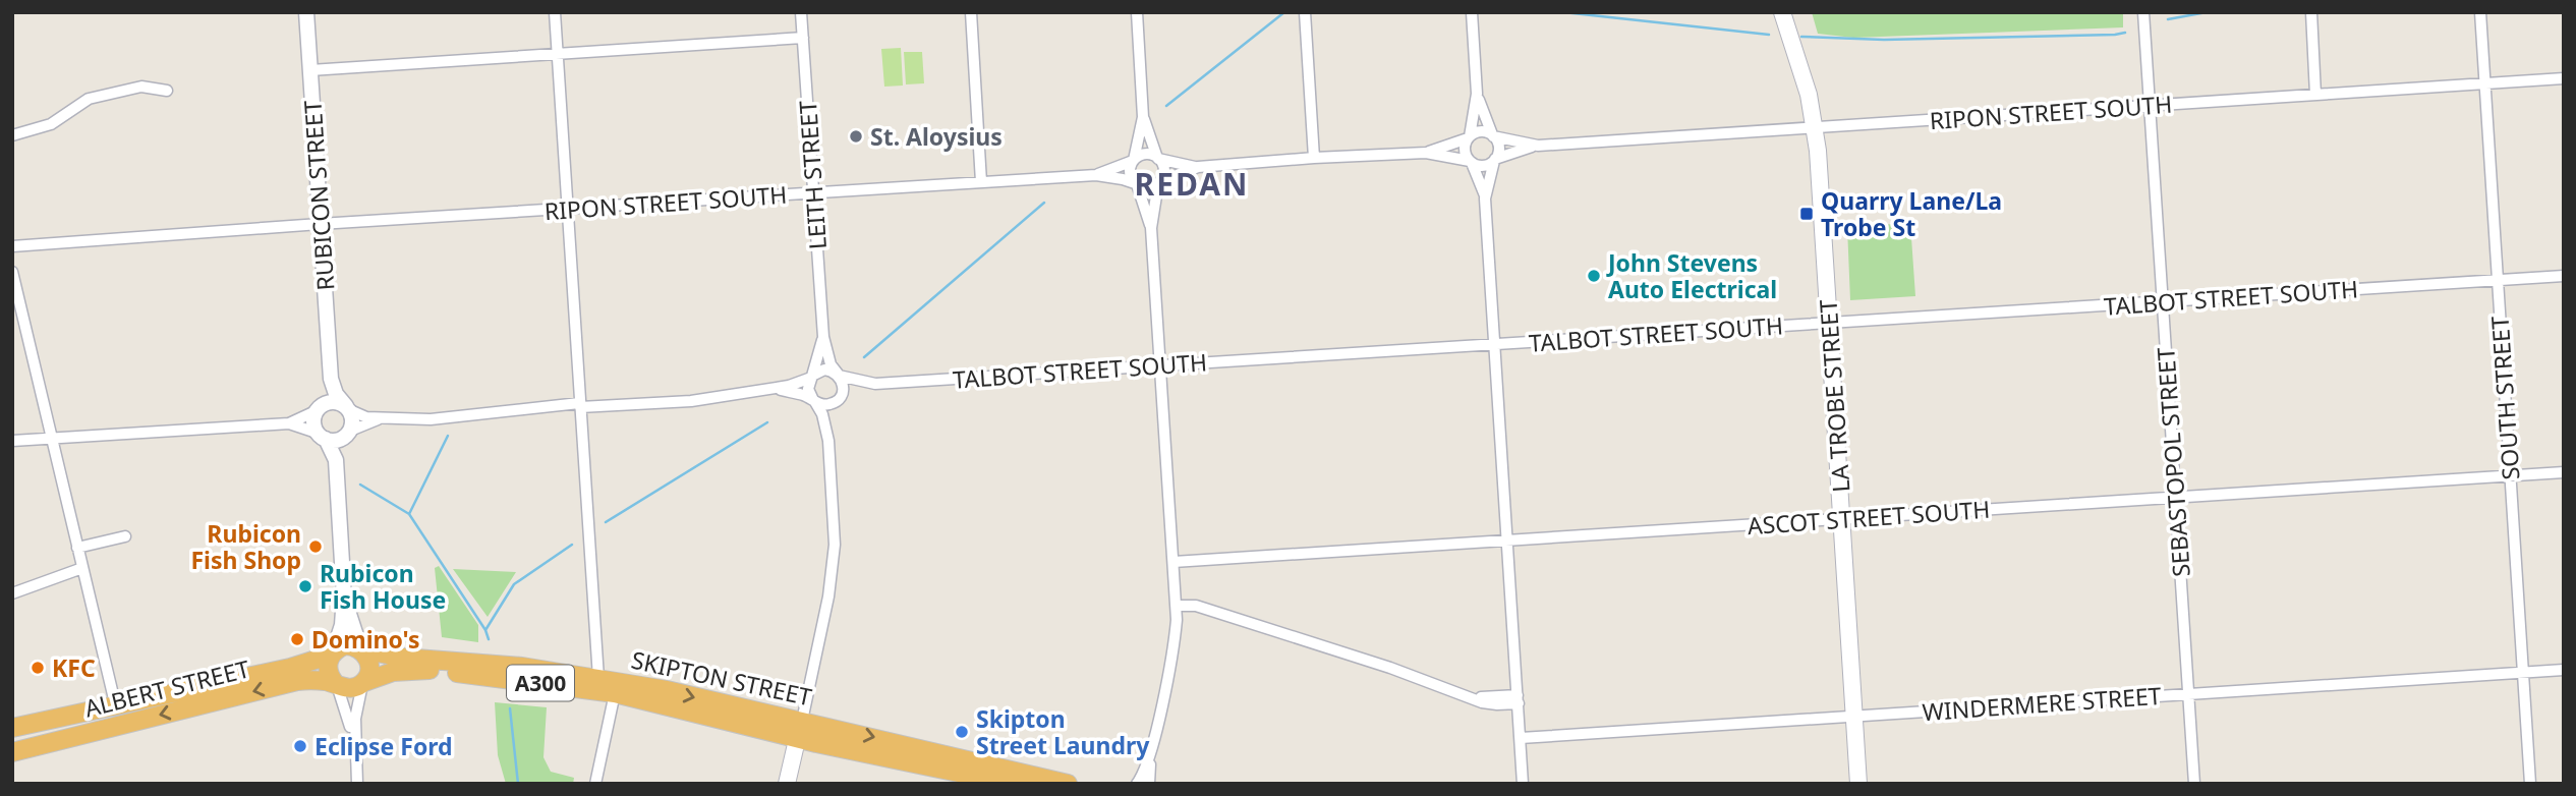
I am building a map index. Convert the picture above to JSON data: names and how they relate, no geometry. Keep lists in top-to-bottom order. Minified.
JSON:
{"streets":{"highway":["SKIPTON STREET","A300","ALBERT STREET"],"main road":["LA TROBE STREET"],"street":["RIPON STREET SOUTH","LEITH STREET","RUBICON STREET","TALBOT STREET SOUTH","SOUTH STREET","SEBASTOPOL STREET","ASCOT STREET SOUTH","WINDERMERE STREET"]},"crossings":[["RIPON STREET SOUTH","LEITH STREET"],["RIPON STREET SOUTH","RUBICON STREET"],["RIPON STREET SOUTH","LA TROBE STREET"],["RIPON STREET SOUTH","SOUTH STREET"],["RIPON STREET SOUTH","SEBASTOPOL STREET"],["LEITH STREET","TALBOT STREET SOUTH"],["TALBOT STREET SOUTH","LA TROBE STREET"],["TALBOT STREET SOUTH","SOUTH STREET"],["TALBOT STREET SOUTH","SEBASTOPOL STREET"],["LA TROBE STREET","ASCOT STREET SOUTH"],["LA TROBE STREET","WINDERMERE STREET"],["SOUTH STREET","ASCOT STREET SOUTH"],["SOUTH STREET","WINDERMERE STREET"],["SEBASTOPOL STREET","ASCOT STREET SOUTH"],["SEBASTOPOL STREET","WINDERMERE STREET"],["SKIPTON STREET","A300"],["SKIPTON STREET","ALBERT STREET"],["A300","ALBERT STREET"]],"districts":["REDAN"],"places":{"other":["St. Aloysius","John Stevens Auto Electrical","Rubicon Fish Shop","Rubicon Fish House","Domino's","KFC","Skipton Street Laundry","Eclipse Ford"],"transit":["Quarry Lane/La Trobe St"]}}
